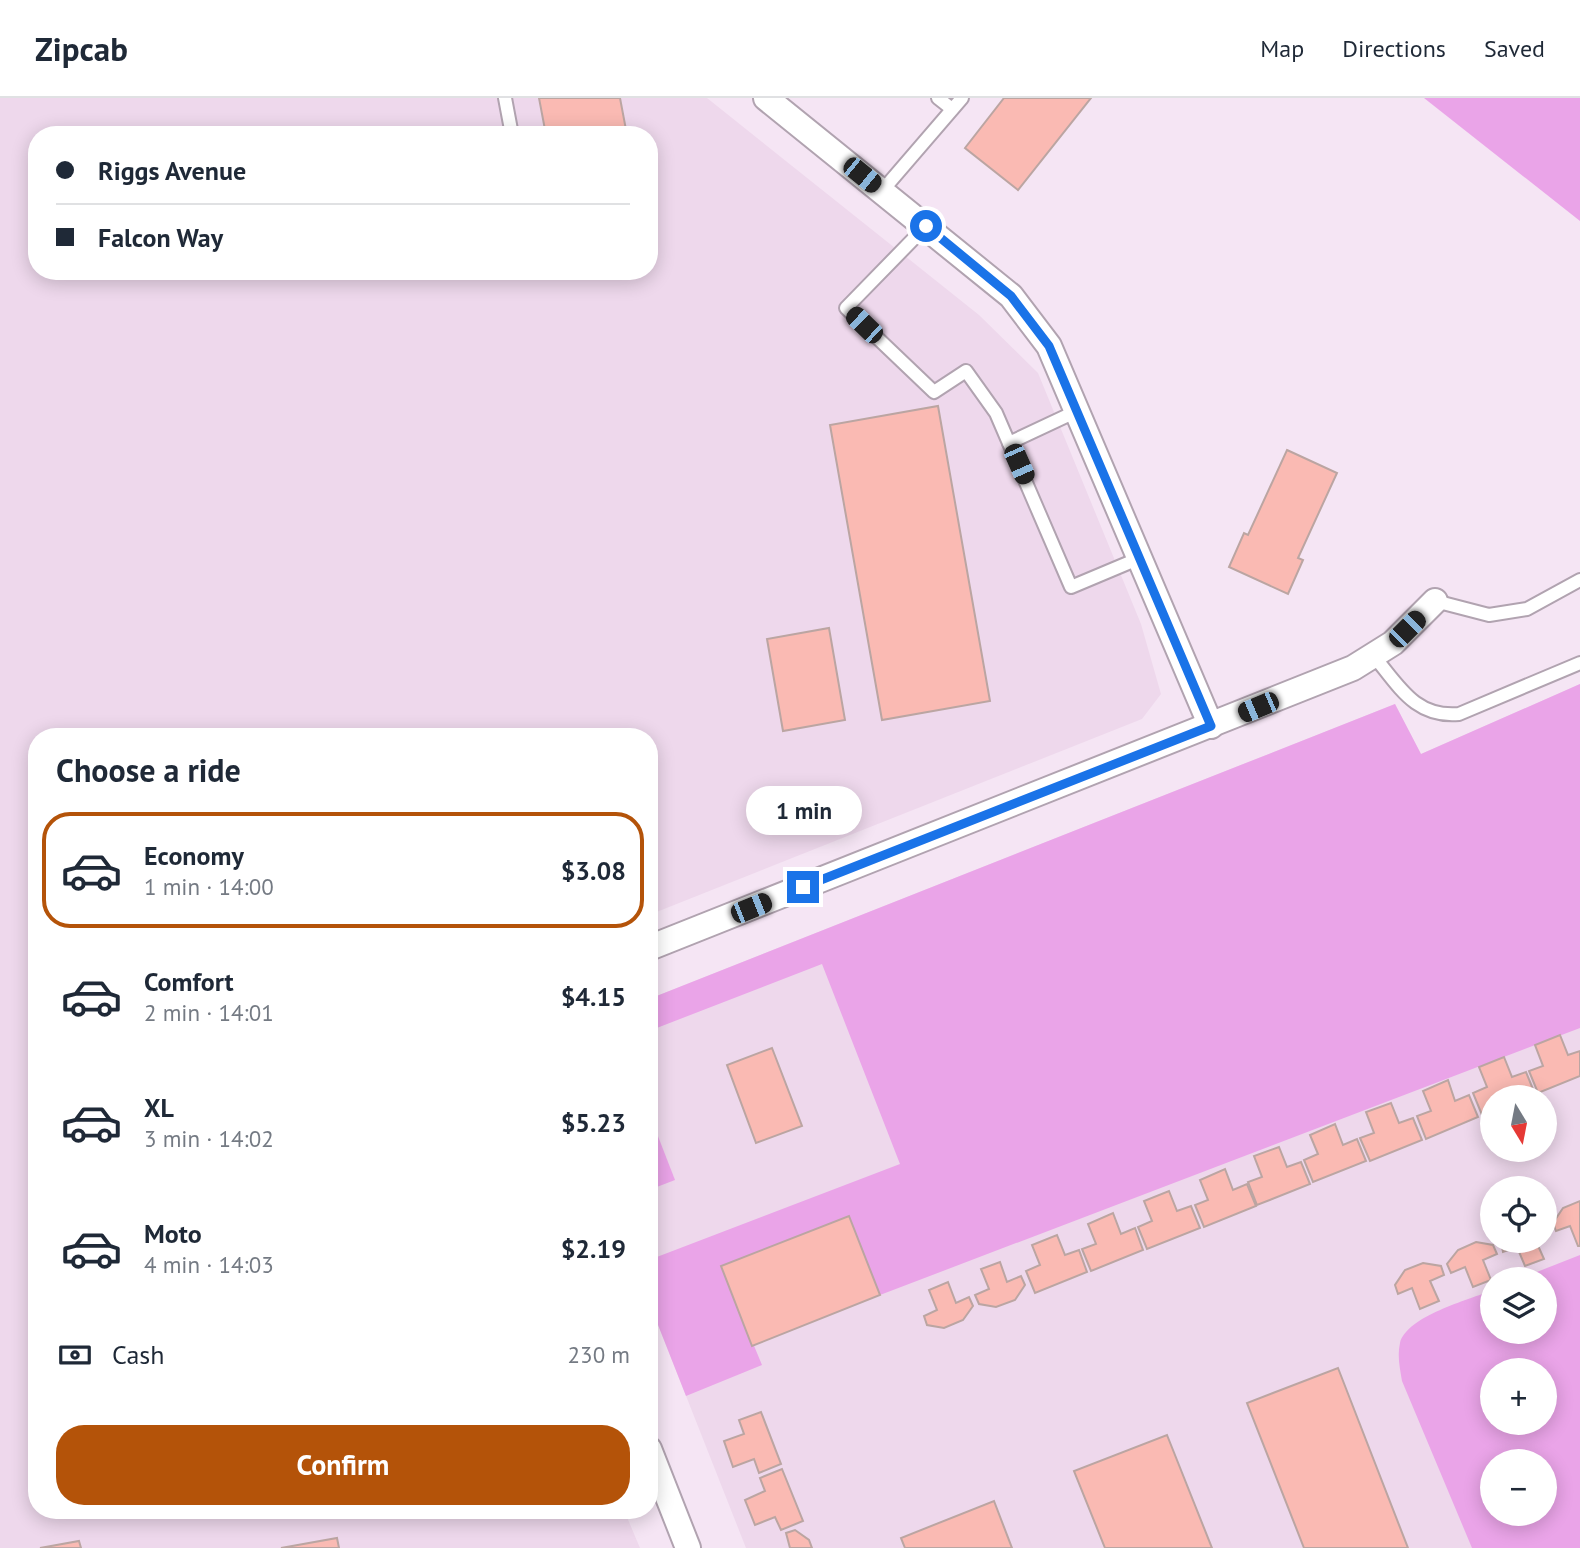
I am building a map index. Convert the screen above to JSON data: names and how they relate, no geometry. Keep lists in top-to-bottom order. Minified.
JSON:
{"north":"bottom","page":{"header":"Zipcab","nav":["Map","Directions","Saved"],"banner":["Riggs Avenue","Falcon Way"],"heading":"Choose a ride","bubble":"1 min","list":[{"name":"Economy","note":"1 min · 14:00","value":"$3.08"},{"name":"Comfort","note":"2 min · 14:01","value":"$4.15"},{"name":"XL","note":"3 min · 14:02","value":"$5.23"},{"name":"Moto","note":"4 min · 14:03","value":"$2.19"}],"map_buttons":["+","−"],"pay":["Cash","230 m"],"buttons":"Confirm"}}
